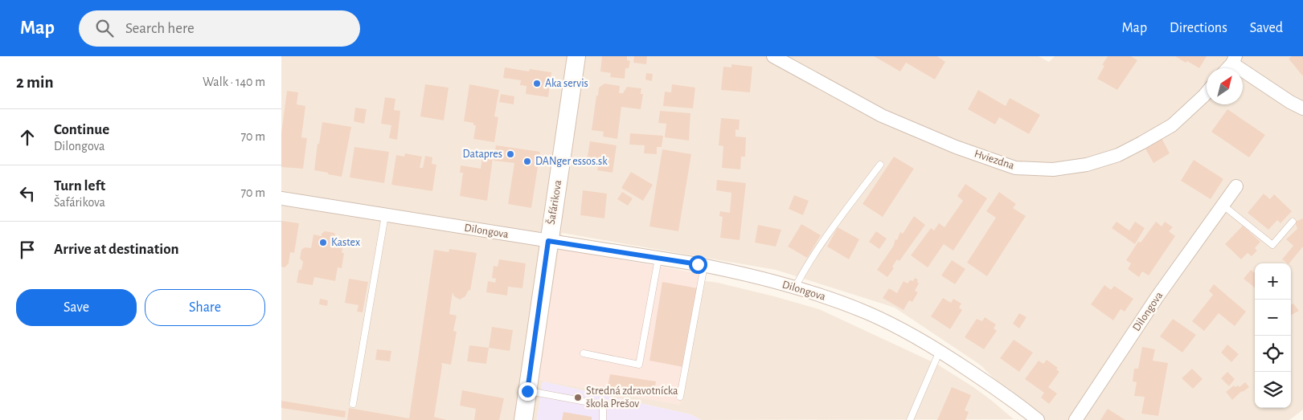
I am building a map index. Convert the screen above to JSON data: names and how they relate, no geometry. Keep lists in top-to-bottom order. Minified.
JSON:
{"streets":{"street":["Hviezdna","Šafárikova","Dilongova"]},"crossings":[["Šafárikova","Dilongova"]],"places":["Aka servis","Datapres","DANger essos.sk","Kastex","Stredná zdravotnícka škola Prešov"],"north":"top right","page":{"header":"Map","search":"Search here","nav":["Map","Directions","Saved"],"heading":["2 min","Walk · 140 m"],"list":[["Continue","Dilongova","70 m"],["Turn left","Šafárikova","70 m"],"Arrive at destination"],"map_buttons":["+","−"],"buttons":["Save","Share"]}}
